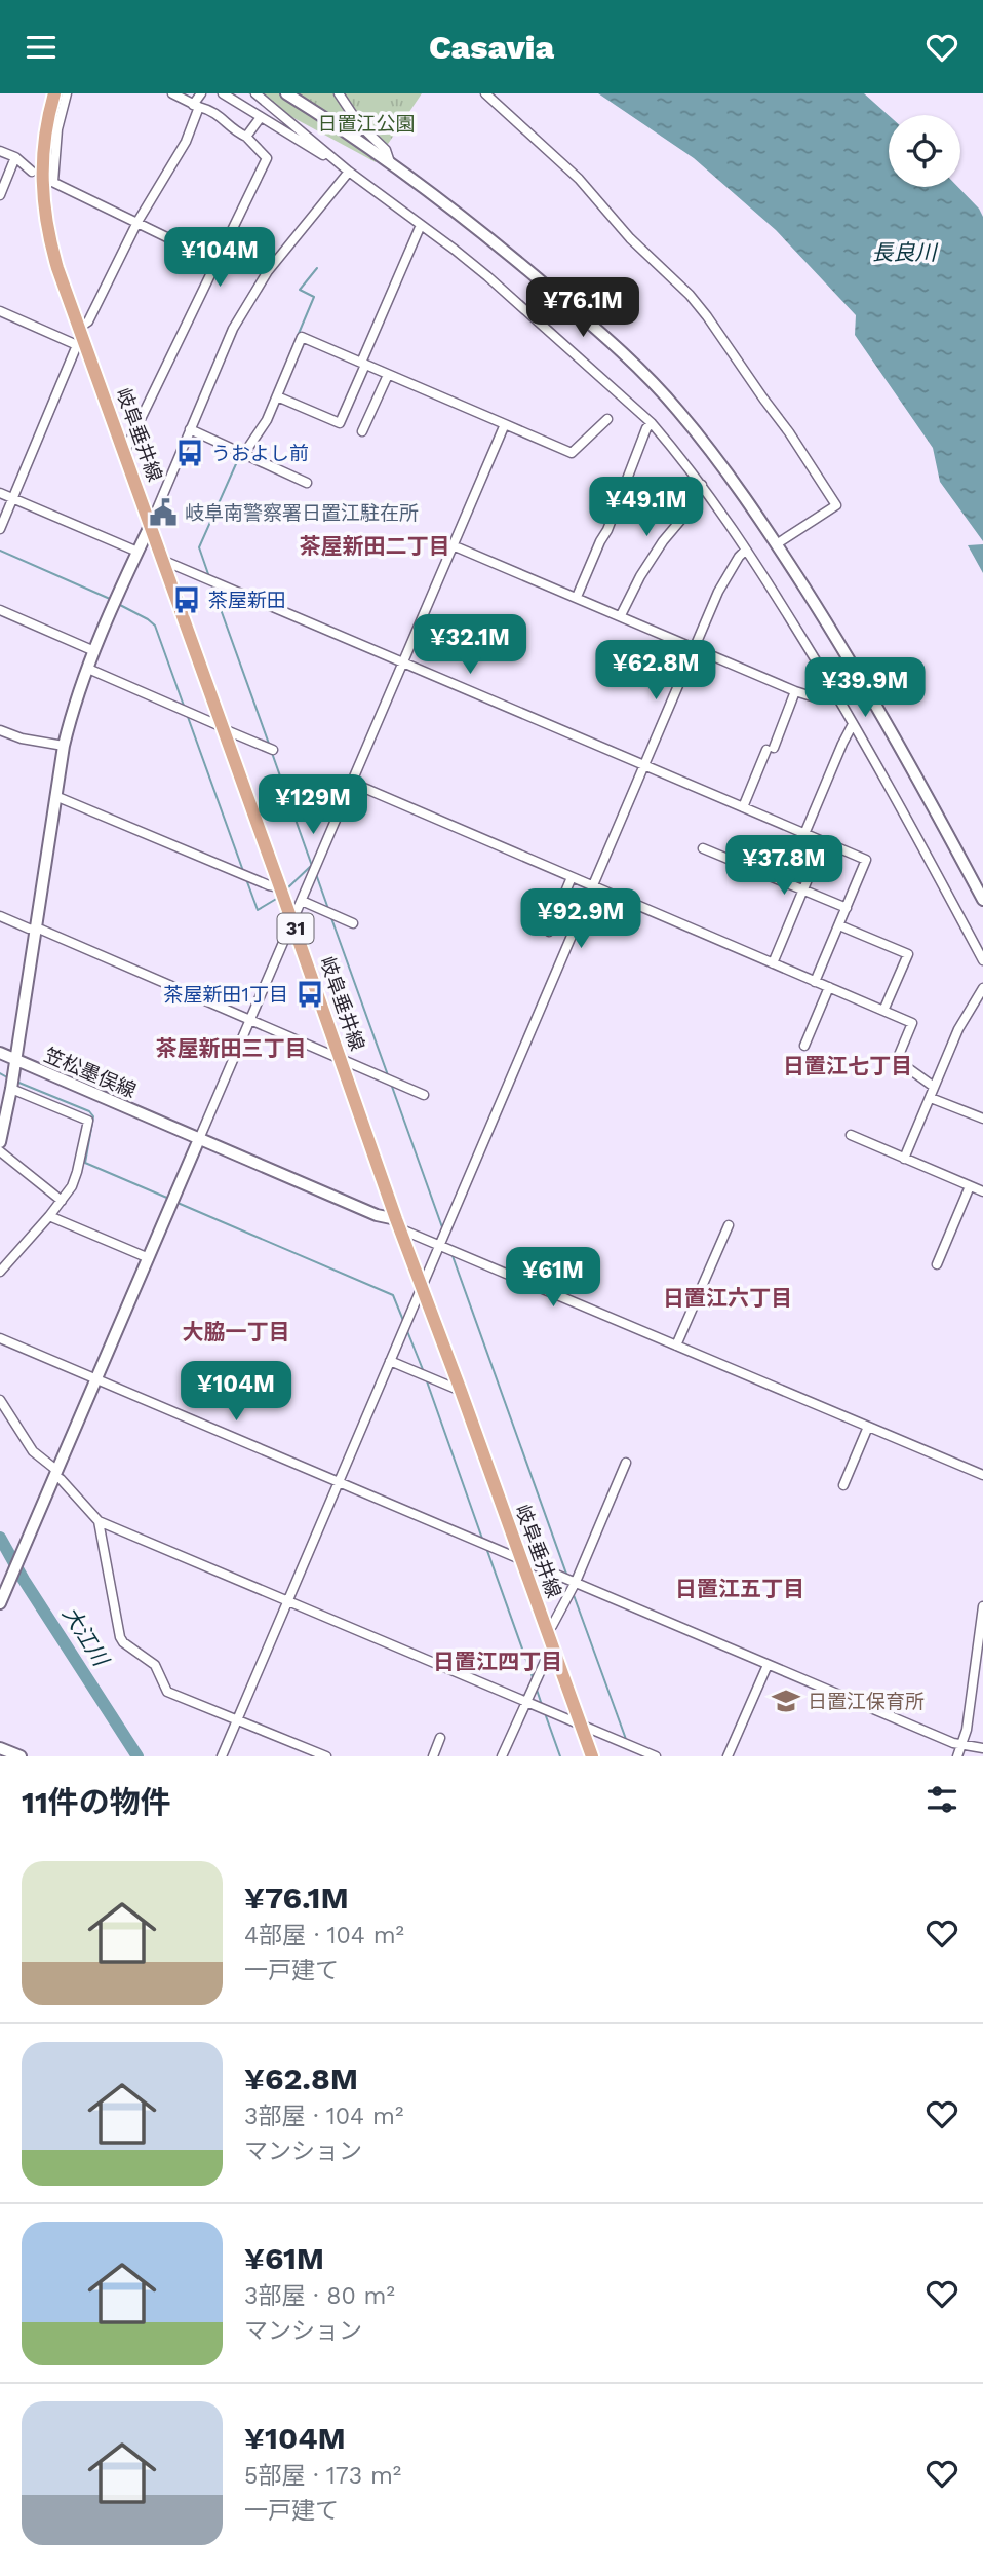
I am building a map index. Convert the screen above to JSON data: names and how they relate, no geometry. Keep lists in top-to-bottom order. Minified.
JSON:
{"streets":{"main road":["岐阜垂井線","31"],"street":["笠松墨俣線"]},"crossings":[["岐阜垂井線","笠松墨俣線"]],"districts":["茶屋新田二丁目","茶屋新田三丁目","日置江七丁目","日置江六丁目","大脇一丁目","日置江五丁目","日置江四丁目"],"water":["長良川","大江川"],"parks":["日置江公園"],"places":{"bus stop":["うおよし前","茶屋新田","茶屋新田1丁目"],"public building":["岐阜南警察署日置江駐在所"],"school or university":["日置江保育所"]},"page":{"header":"Casavia","price":["¥104M","¥76.1M","¥49.1M","¥32.1M","¥62.8M","¥39.9M","¥129M","¥37.8M","¥92.9M","¥61M","¥104M"],"heading":"11件の物件","list":[{"name":"¥76.1M","note":"4部屋 · 104 m² · 一戸建て"},{"name":"¥62.8M","note":"3部屋 · 104 m² · マンション"},{"name":"¥61M","note":"3部屋 · 80 m² · マンション"},{"name":"¥104M","note":"5部屋 · 173 m² · 一戸建て"}]}}
